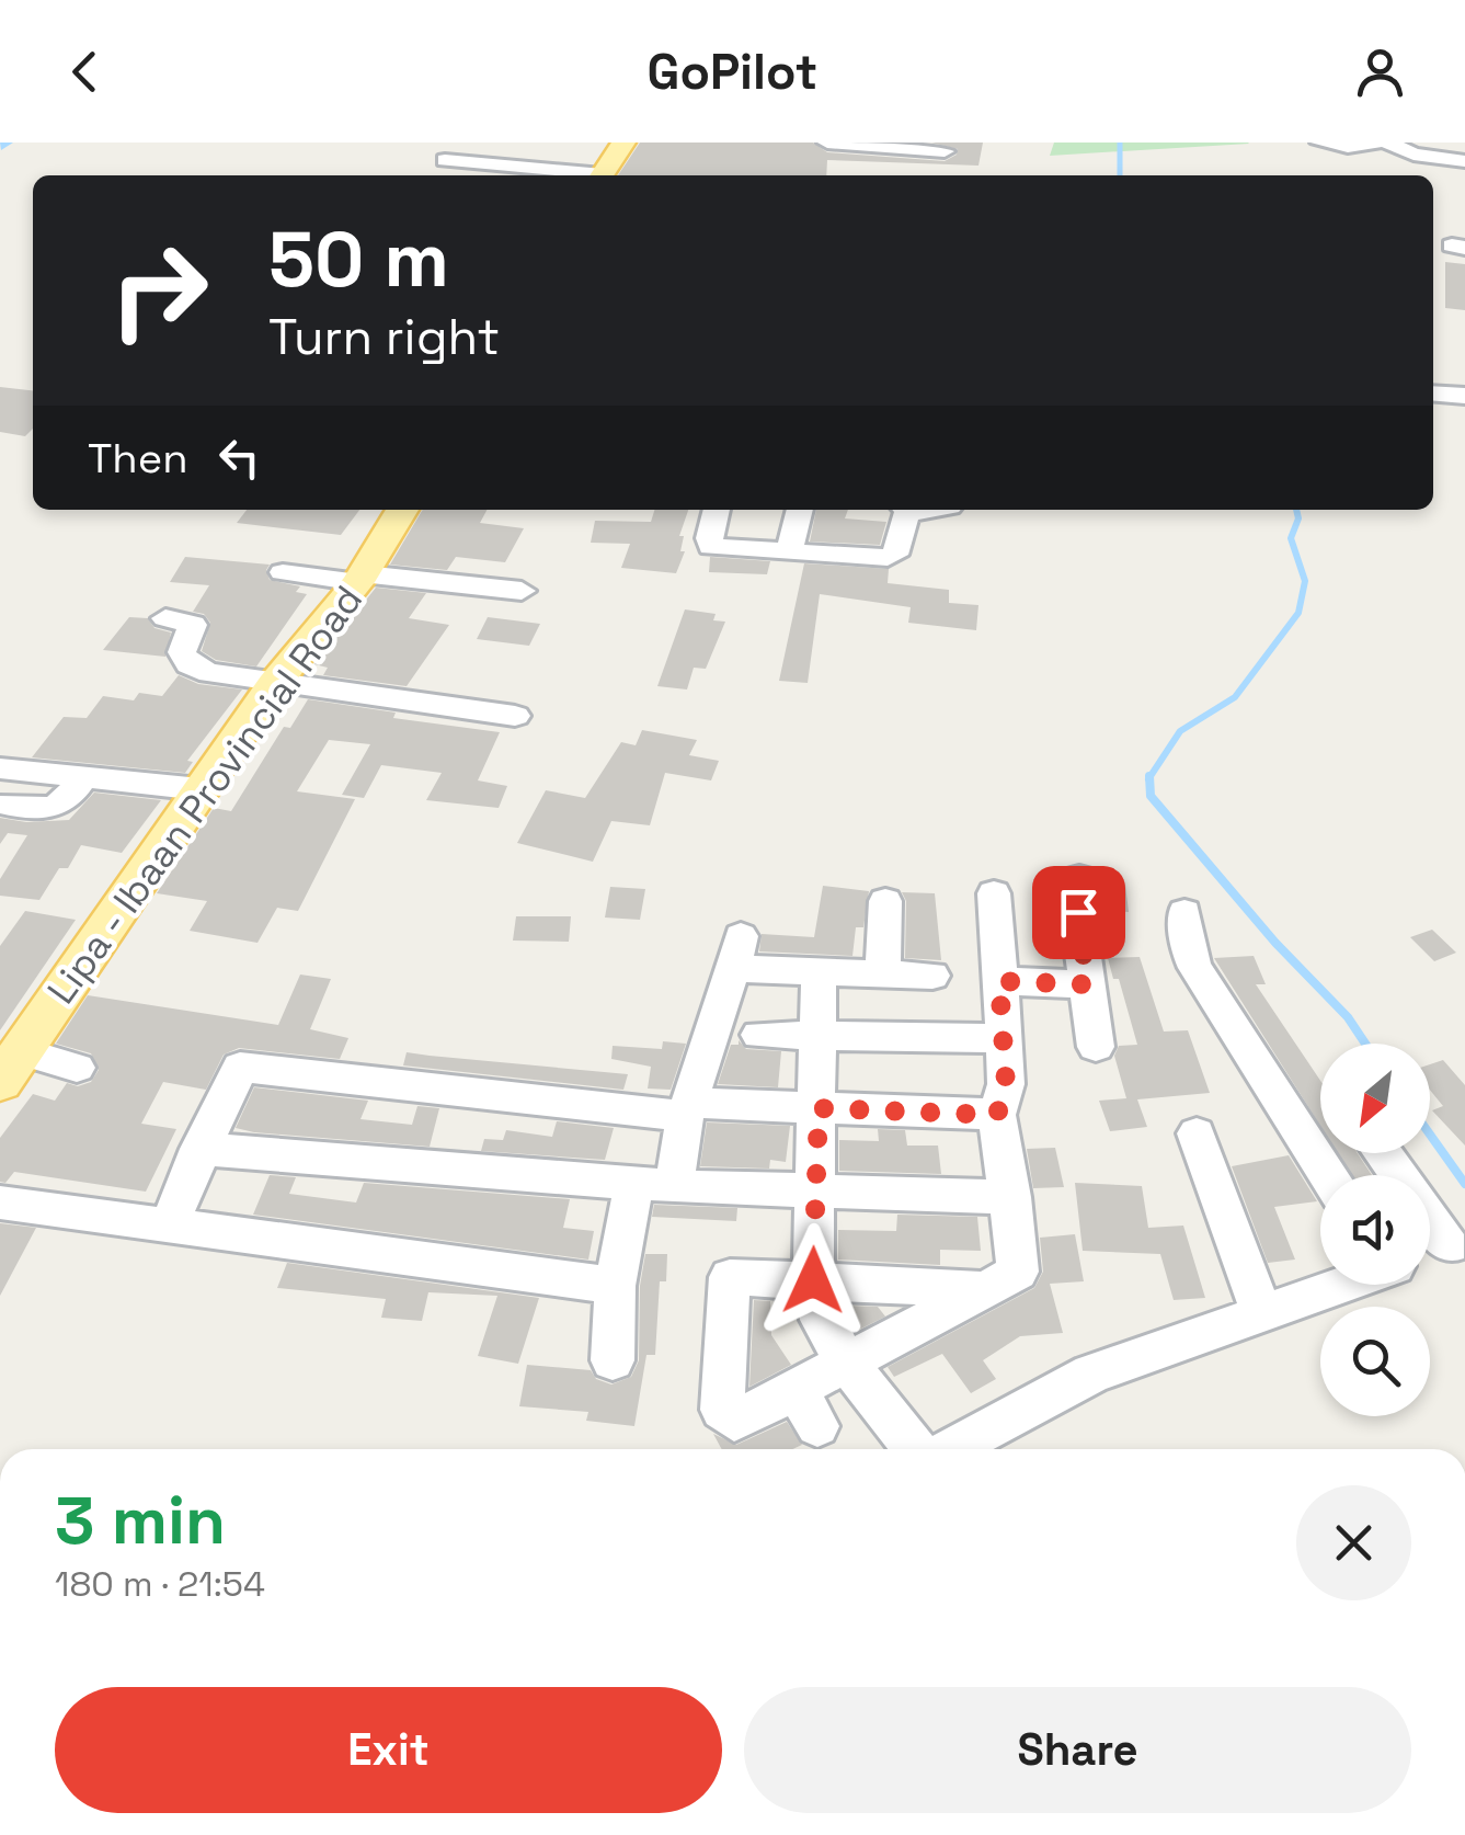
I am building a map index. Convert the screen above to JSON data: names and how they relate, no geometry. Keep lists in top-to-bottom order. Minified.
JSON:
{"streets":{"main road":["Lipa - Ibaan Provincial Road"]},"north":"bottom left","page":{"header":"GoPilot","turn":["50 m","Turn right"],"then":"Then","heading":["3 min","180 m · 21:54"],"buttons":["Exit","Share"]}}
